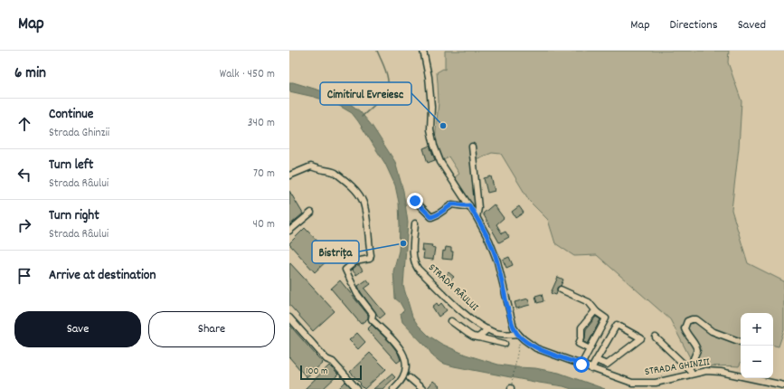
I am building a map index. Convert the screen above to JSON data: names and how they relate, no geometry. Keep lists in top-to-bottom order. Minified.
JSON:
{"streets":{"street":["STRADA RÂULUI","STRADA GHINZII"]},"crossings":[["STRADA RÂULUI","STRADA GHINZII"]],"places":["Cimitirul Evreiesc","Bistrița"],"scale_bar":"100 m","page":{"header":"Map","nav":["Map","Directions","Saved"],"heading":["6 min","Walk · 450 m"],"list":[["Continue","Strada Ghinzii","340 m"],["Turn left","Strada Râului","70 m"],["Turn right","Strada Râului","40 m"],"Arrive at destination"],"buttons":["Save","Share"],"map_buttons":["+","−"],"scale":"100 m"}}
